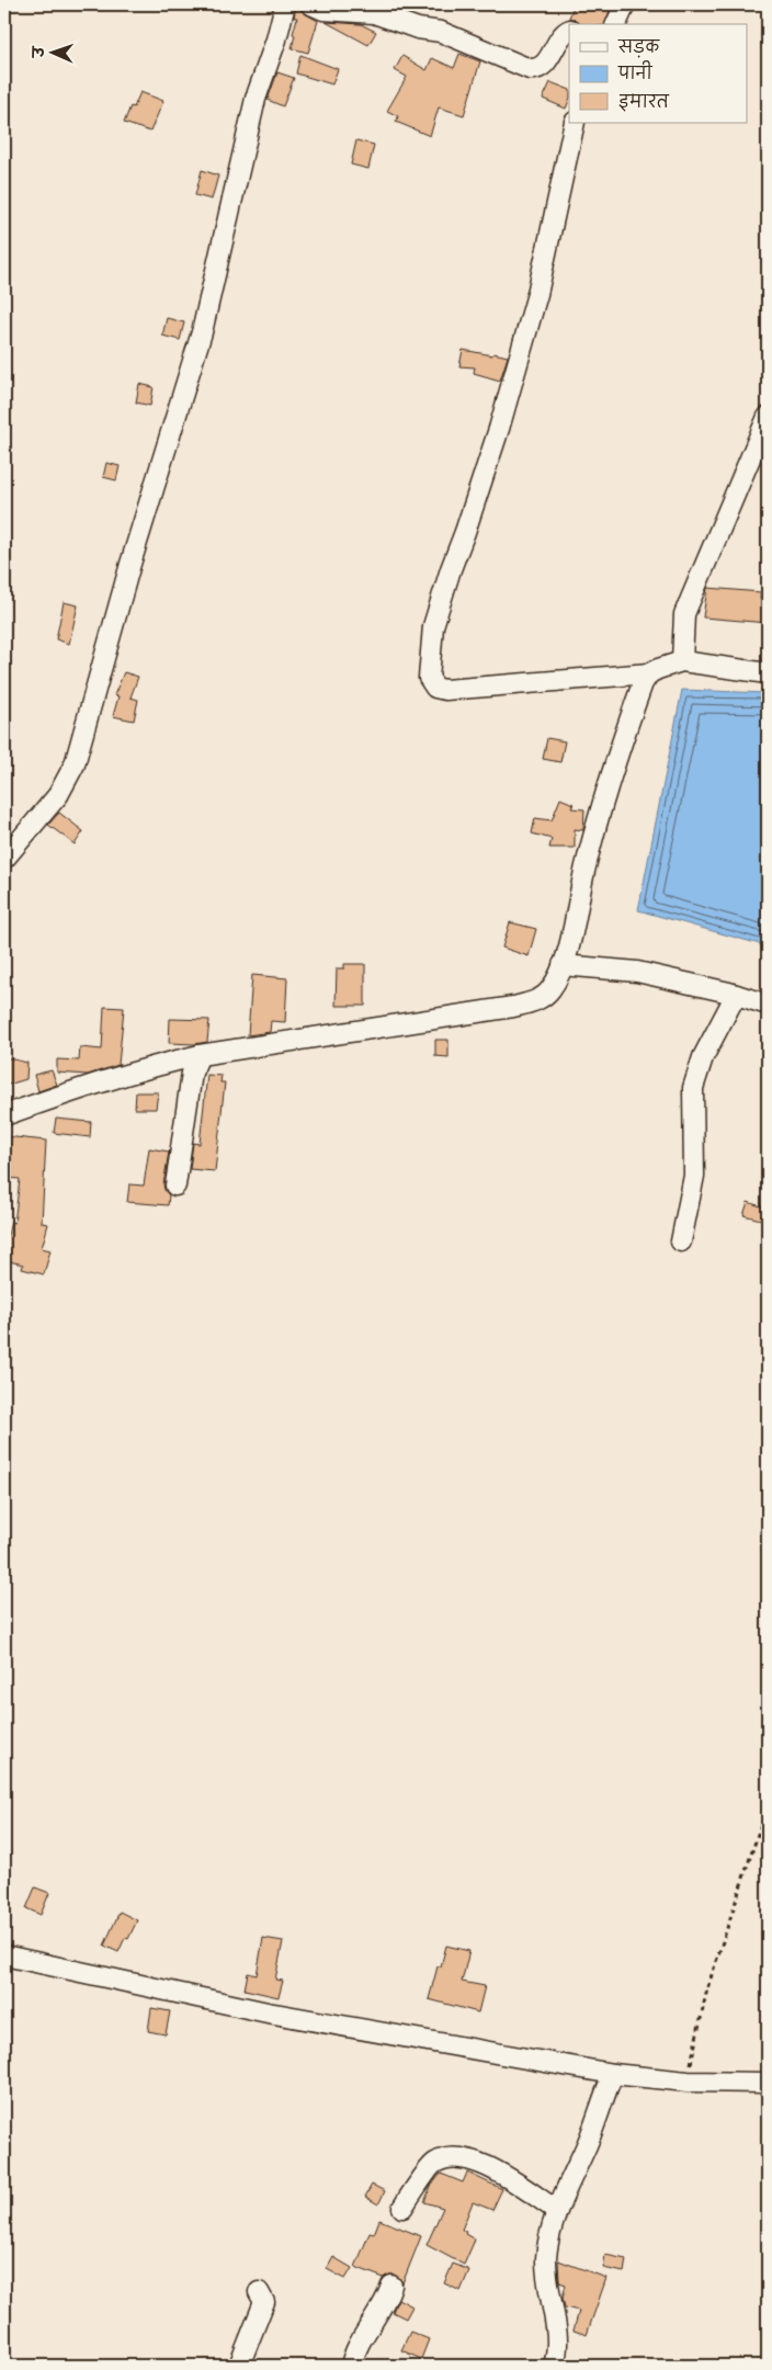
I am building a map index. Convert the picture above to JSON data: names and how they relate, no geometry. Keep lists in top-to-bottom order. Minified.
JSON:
{"legend":["सड़क","पानी","इमारत"],"north":"left"}
